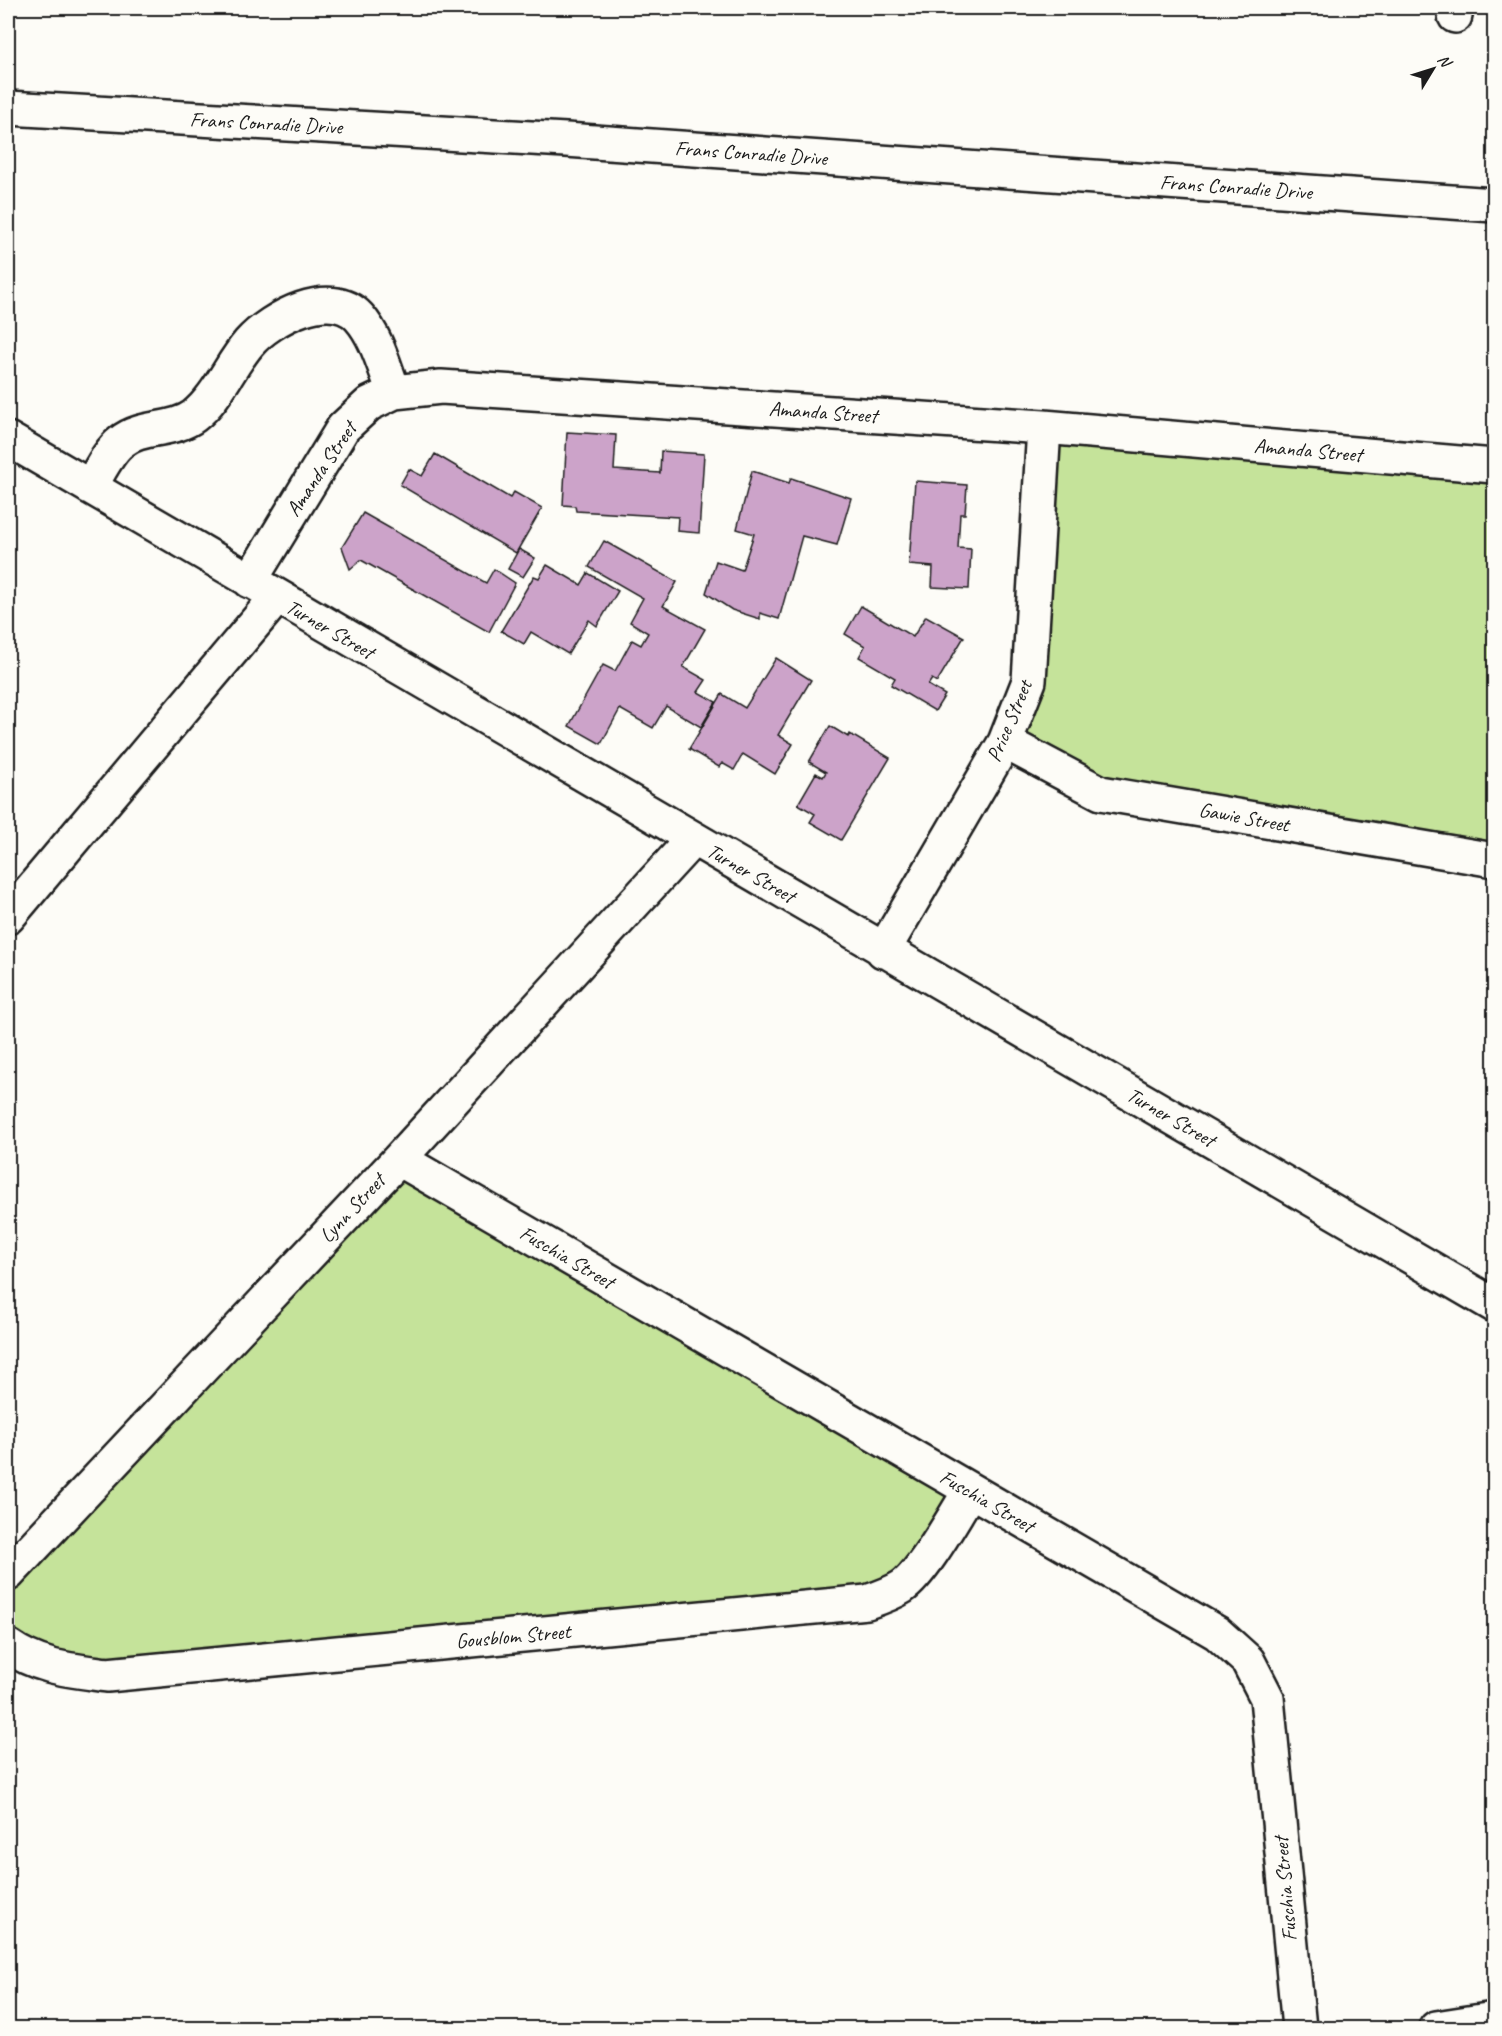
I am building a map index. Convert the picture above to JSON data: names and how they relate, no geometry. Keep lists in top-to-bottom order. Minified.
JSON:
{"streets":{"street":["Frans Conradie Drive","Amanda Street","Turner Street","Price Street","Gawie Street","Lynn Street","Fuschia Street","Gousblom Street"]},"crossings":[["Amanda Street","Turner Street"],["Amanda Street","Price Street"],["Turner Street","Price Street"],["Turner Street","Lynn Street"],["Price Street","Gawie Street"],["Lynn Street","Fuschia Street"],["Fuschia Street","Gousblom Street"]],"north":"top right"}
